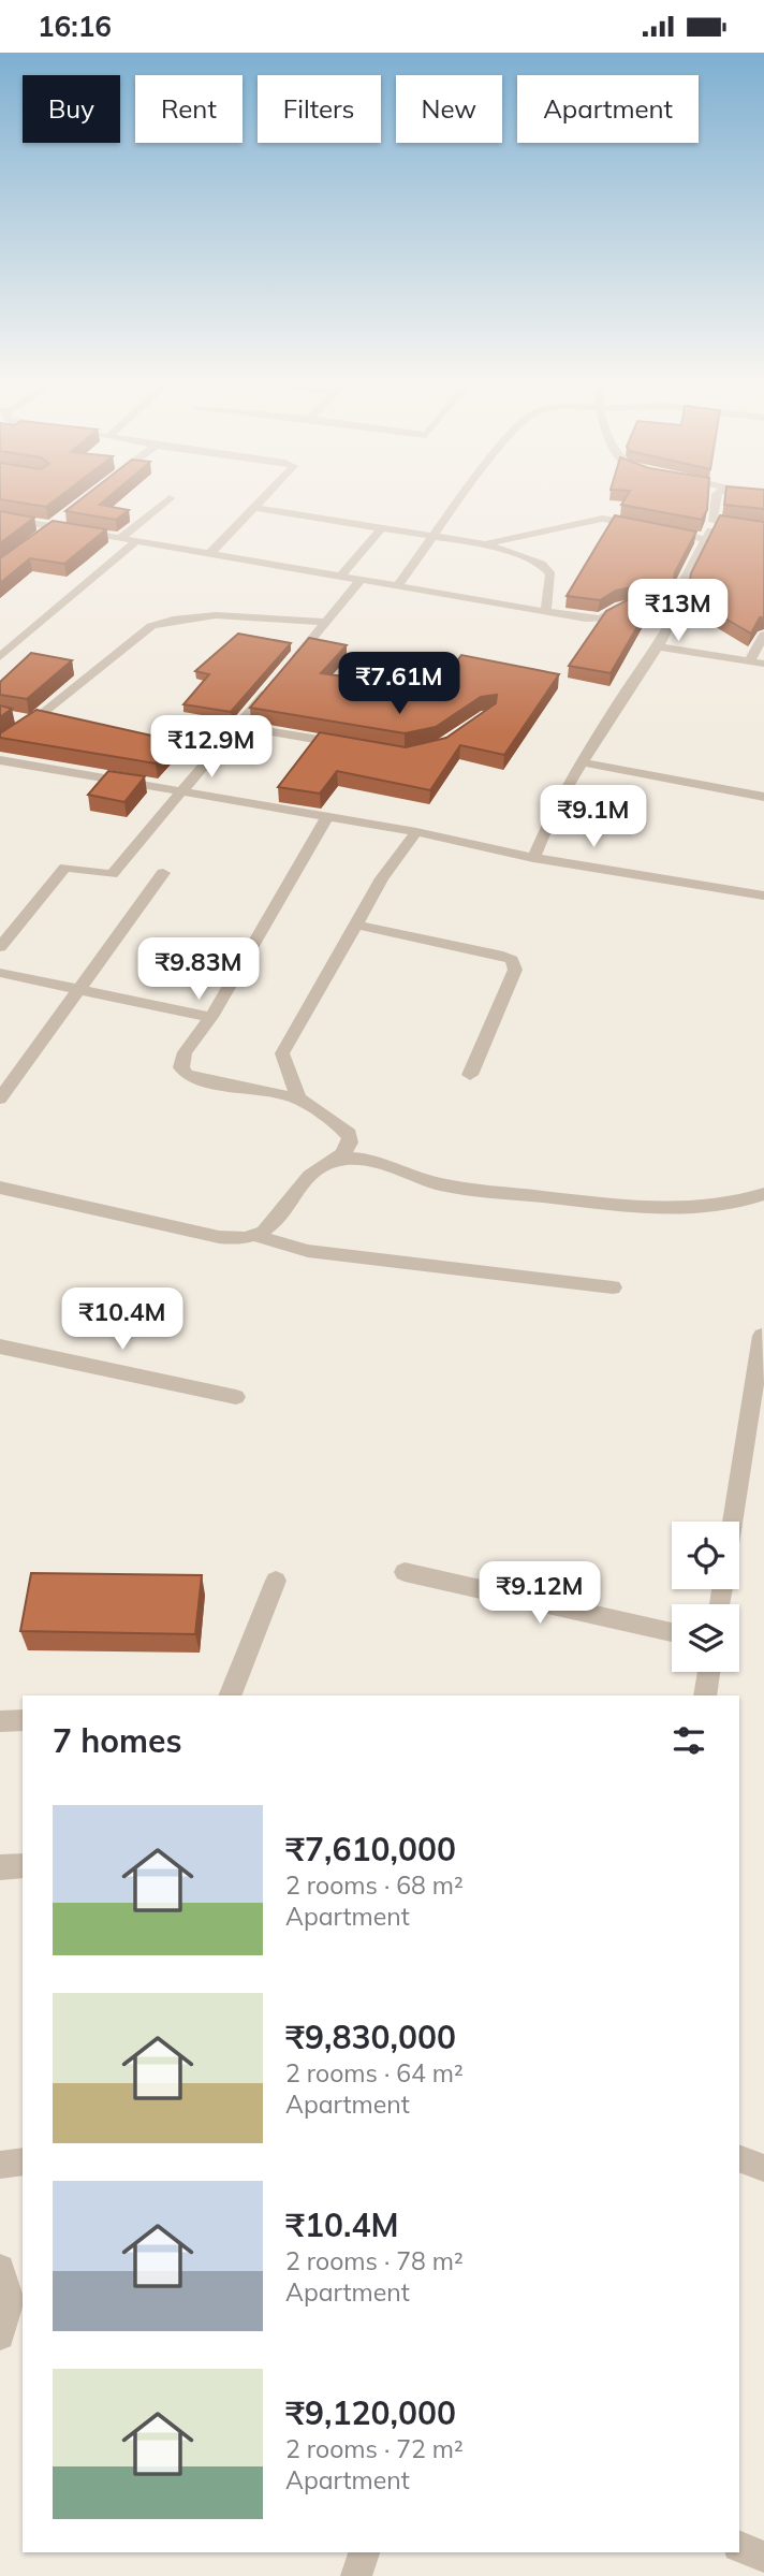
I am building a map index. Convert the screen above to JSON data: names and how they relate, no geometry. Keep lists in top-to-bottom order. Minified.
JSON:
{"page":{"status":"16:16","chip":["Buy","Rent","Filters","New","Apartment"],"price":["₹13M","₹7.61M","₹12.9M","₹9.1M","₹9.83M","₹10.4M","₹9.12M"],"heading":"7 homes","list":[{"name":"₹7,610,000","note":"2 rooms · 68 m² · Apartment"},{"name":"₹9,830,000","note":"2 rooms · 64 m² · Apartment"},{"name":"₹10.4M","note":"2 rooms · 78 m² · Apartment"},{"name":"₹9,120,000","note":"2 rooms · 72 m² · Apartment"}]}}
